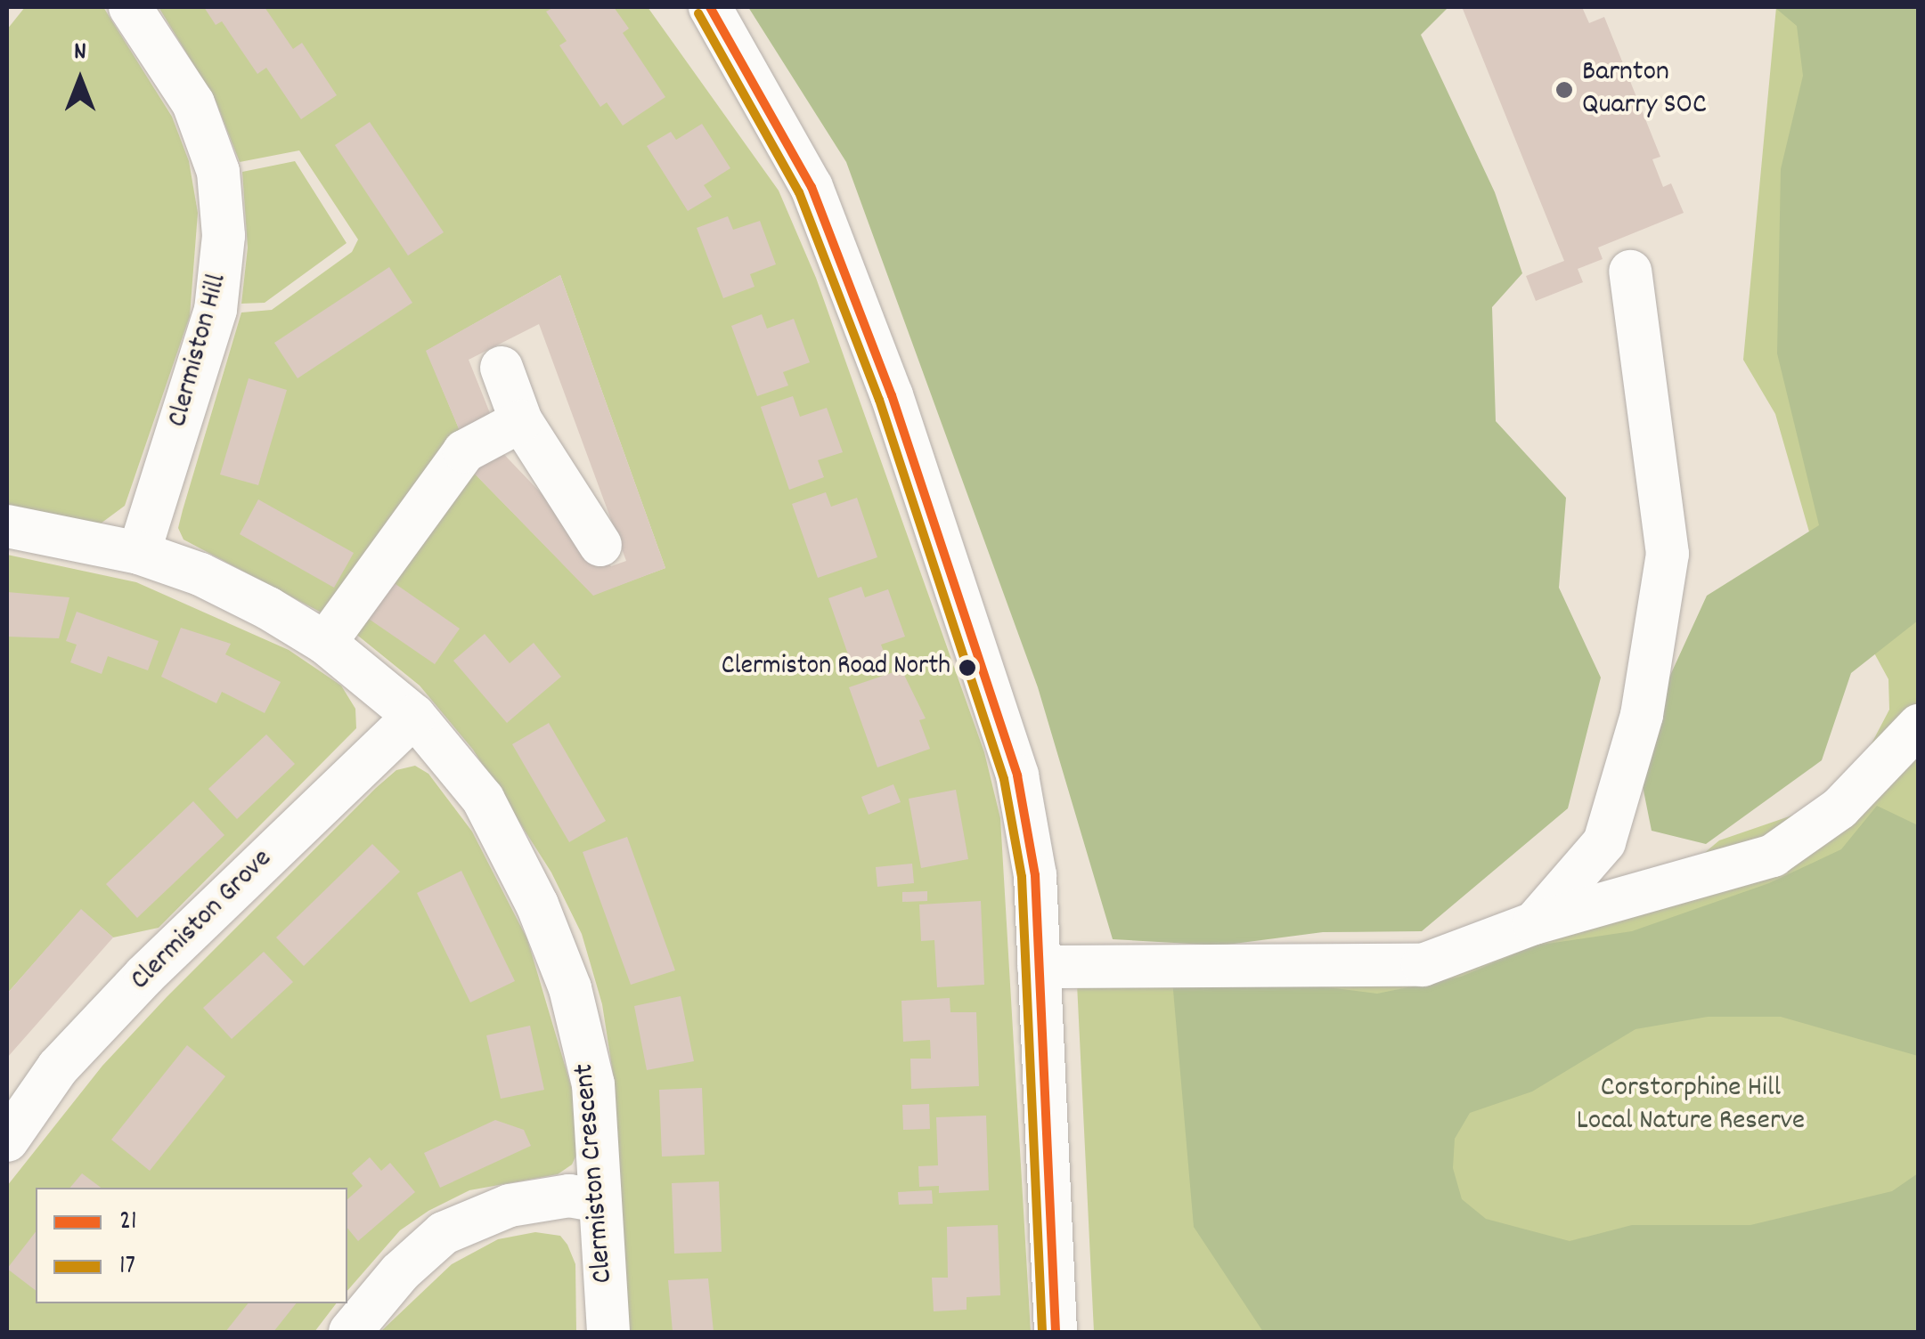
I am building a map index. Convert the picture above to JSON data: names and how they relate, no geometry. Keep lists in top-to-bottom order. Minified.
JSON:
{"streets":{"street":["Clermiston Hill","Clermiston Grove","Clermiston Crescent"]},"crossings":[["Clermiston Hill","Clermiston Crescent"],["Clermiston Grove","Clermiston Crescent"]],"parks":["Corstorphine Hill Local Nature Reserve"],"places":["Barnton Quarry SOC","Clermiston Road North"],"lines":["transit line 21","transit line 17"],"legend":["21","17"],"north":"top"}
